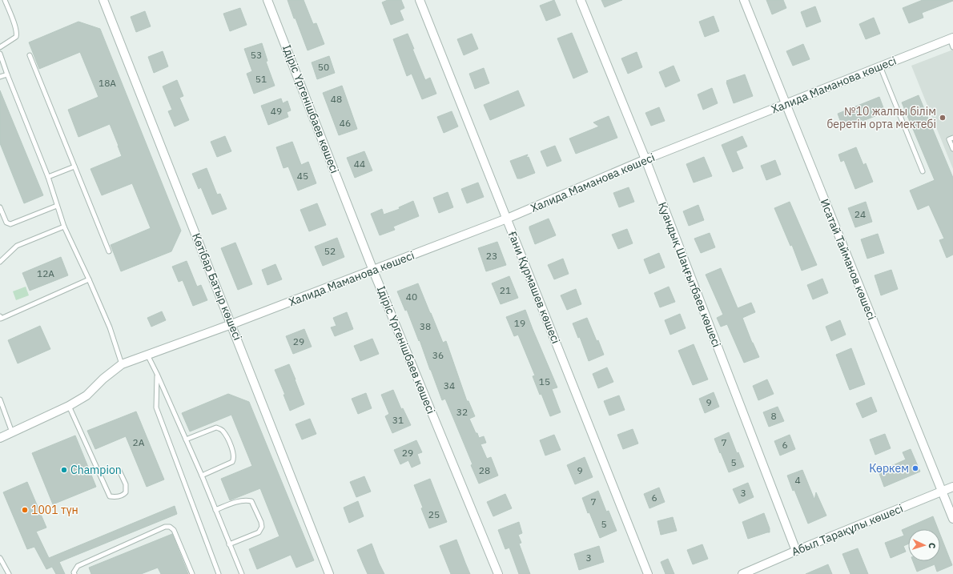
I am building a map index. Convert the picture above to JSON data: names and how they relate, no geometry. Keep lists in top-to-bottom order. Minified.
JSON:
{"streets":{"street":["Халида Маманова көшесі","Ідіріс Үргенішбаев көшесі","Исатай Тайманов көшесі","Қуандық Шаңғытбаев көшесі","Көтібар Батыр көшесі","Ғани Құрмашев көшесі","Абыл Тарақұлы көшесі"]},"crossings":[["Халида Маманова көшесі","Ідіріс Үргенішбаев көшесі"],["Халида Маманова көшесі","Исатай Тайманов көшесі"],["Халида Маманова көшесі","Қуандық Шаңғытбаев көшесі"],["Халида Маманова көшесі","Көтібар Батыр көшесі"],["Халида Маманова көшесі","Ғани Құрмашев көшесі"],["Исатай Тайманов көшесі","Абыл Тарақұлы көшесі"],["Қуандық Шаңғытбаев көшесі","Абыл Тарақұлы көшесі"]],"places":["№10 жалпы білім беретін орта мектебі","Көркем","Champion","1001 түн"],"house_numbers":["53","50","51","18А","48","49","46","44","45","24","52","23","12А","21","40","19","38","29","36","15","34","9","32","8","31","2А","7","6","29","5","28","9","4","3","6","7","25","5","3"],"north":"right"}
